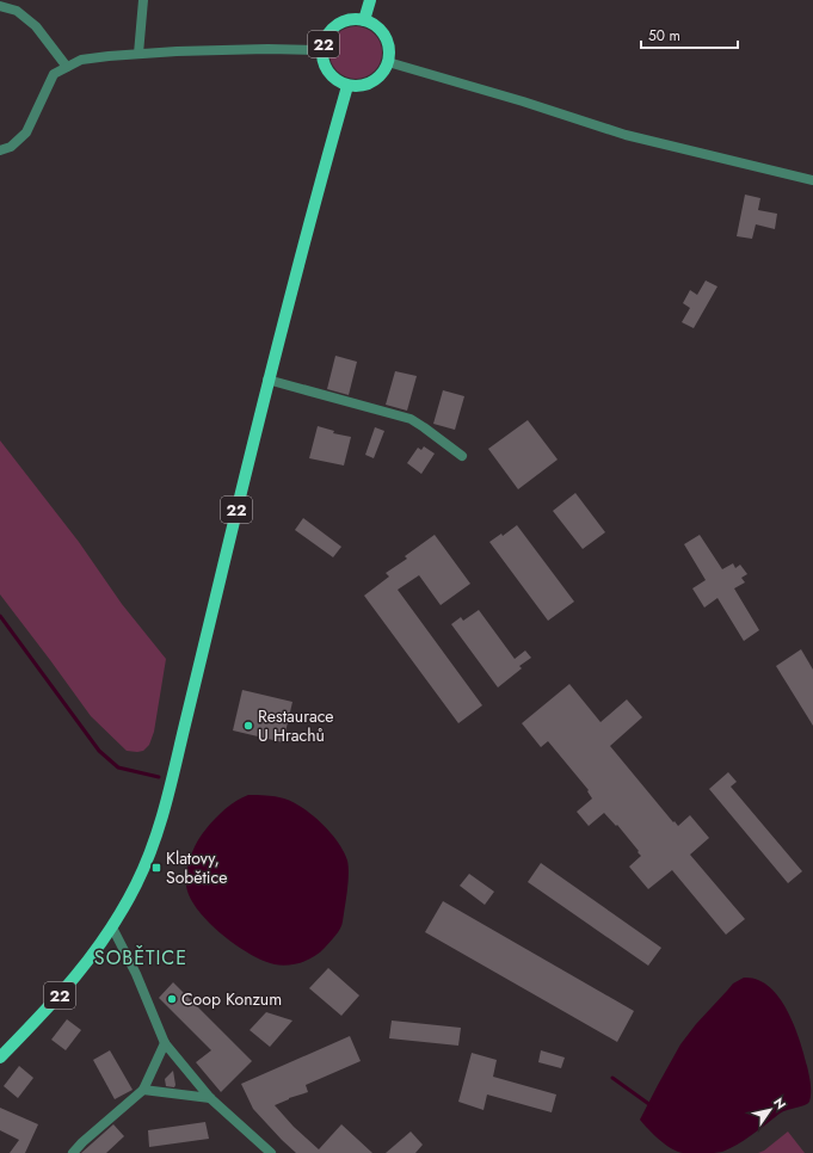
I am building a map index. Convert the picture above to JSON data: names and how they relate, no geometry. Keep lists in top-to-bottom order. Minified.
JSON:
{"streets":{"main road":["22"]},"districts":["SOBĚTICE"],"places":{"other":["Restaurace U Hrachů","Coop Konzum"],"transit":["Klatovy, Sobětice"]},"scale_bar":"50 m","north":"top right"}
